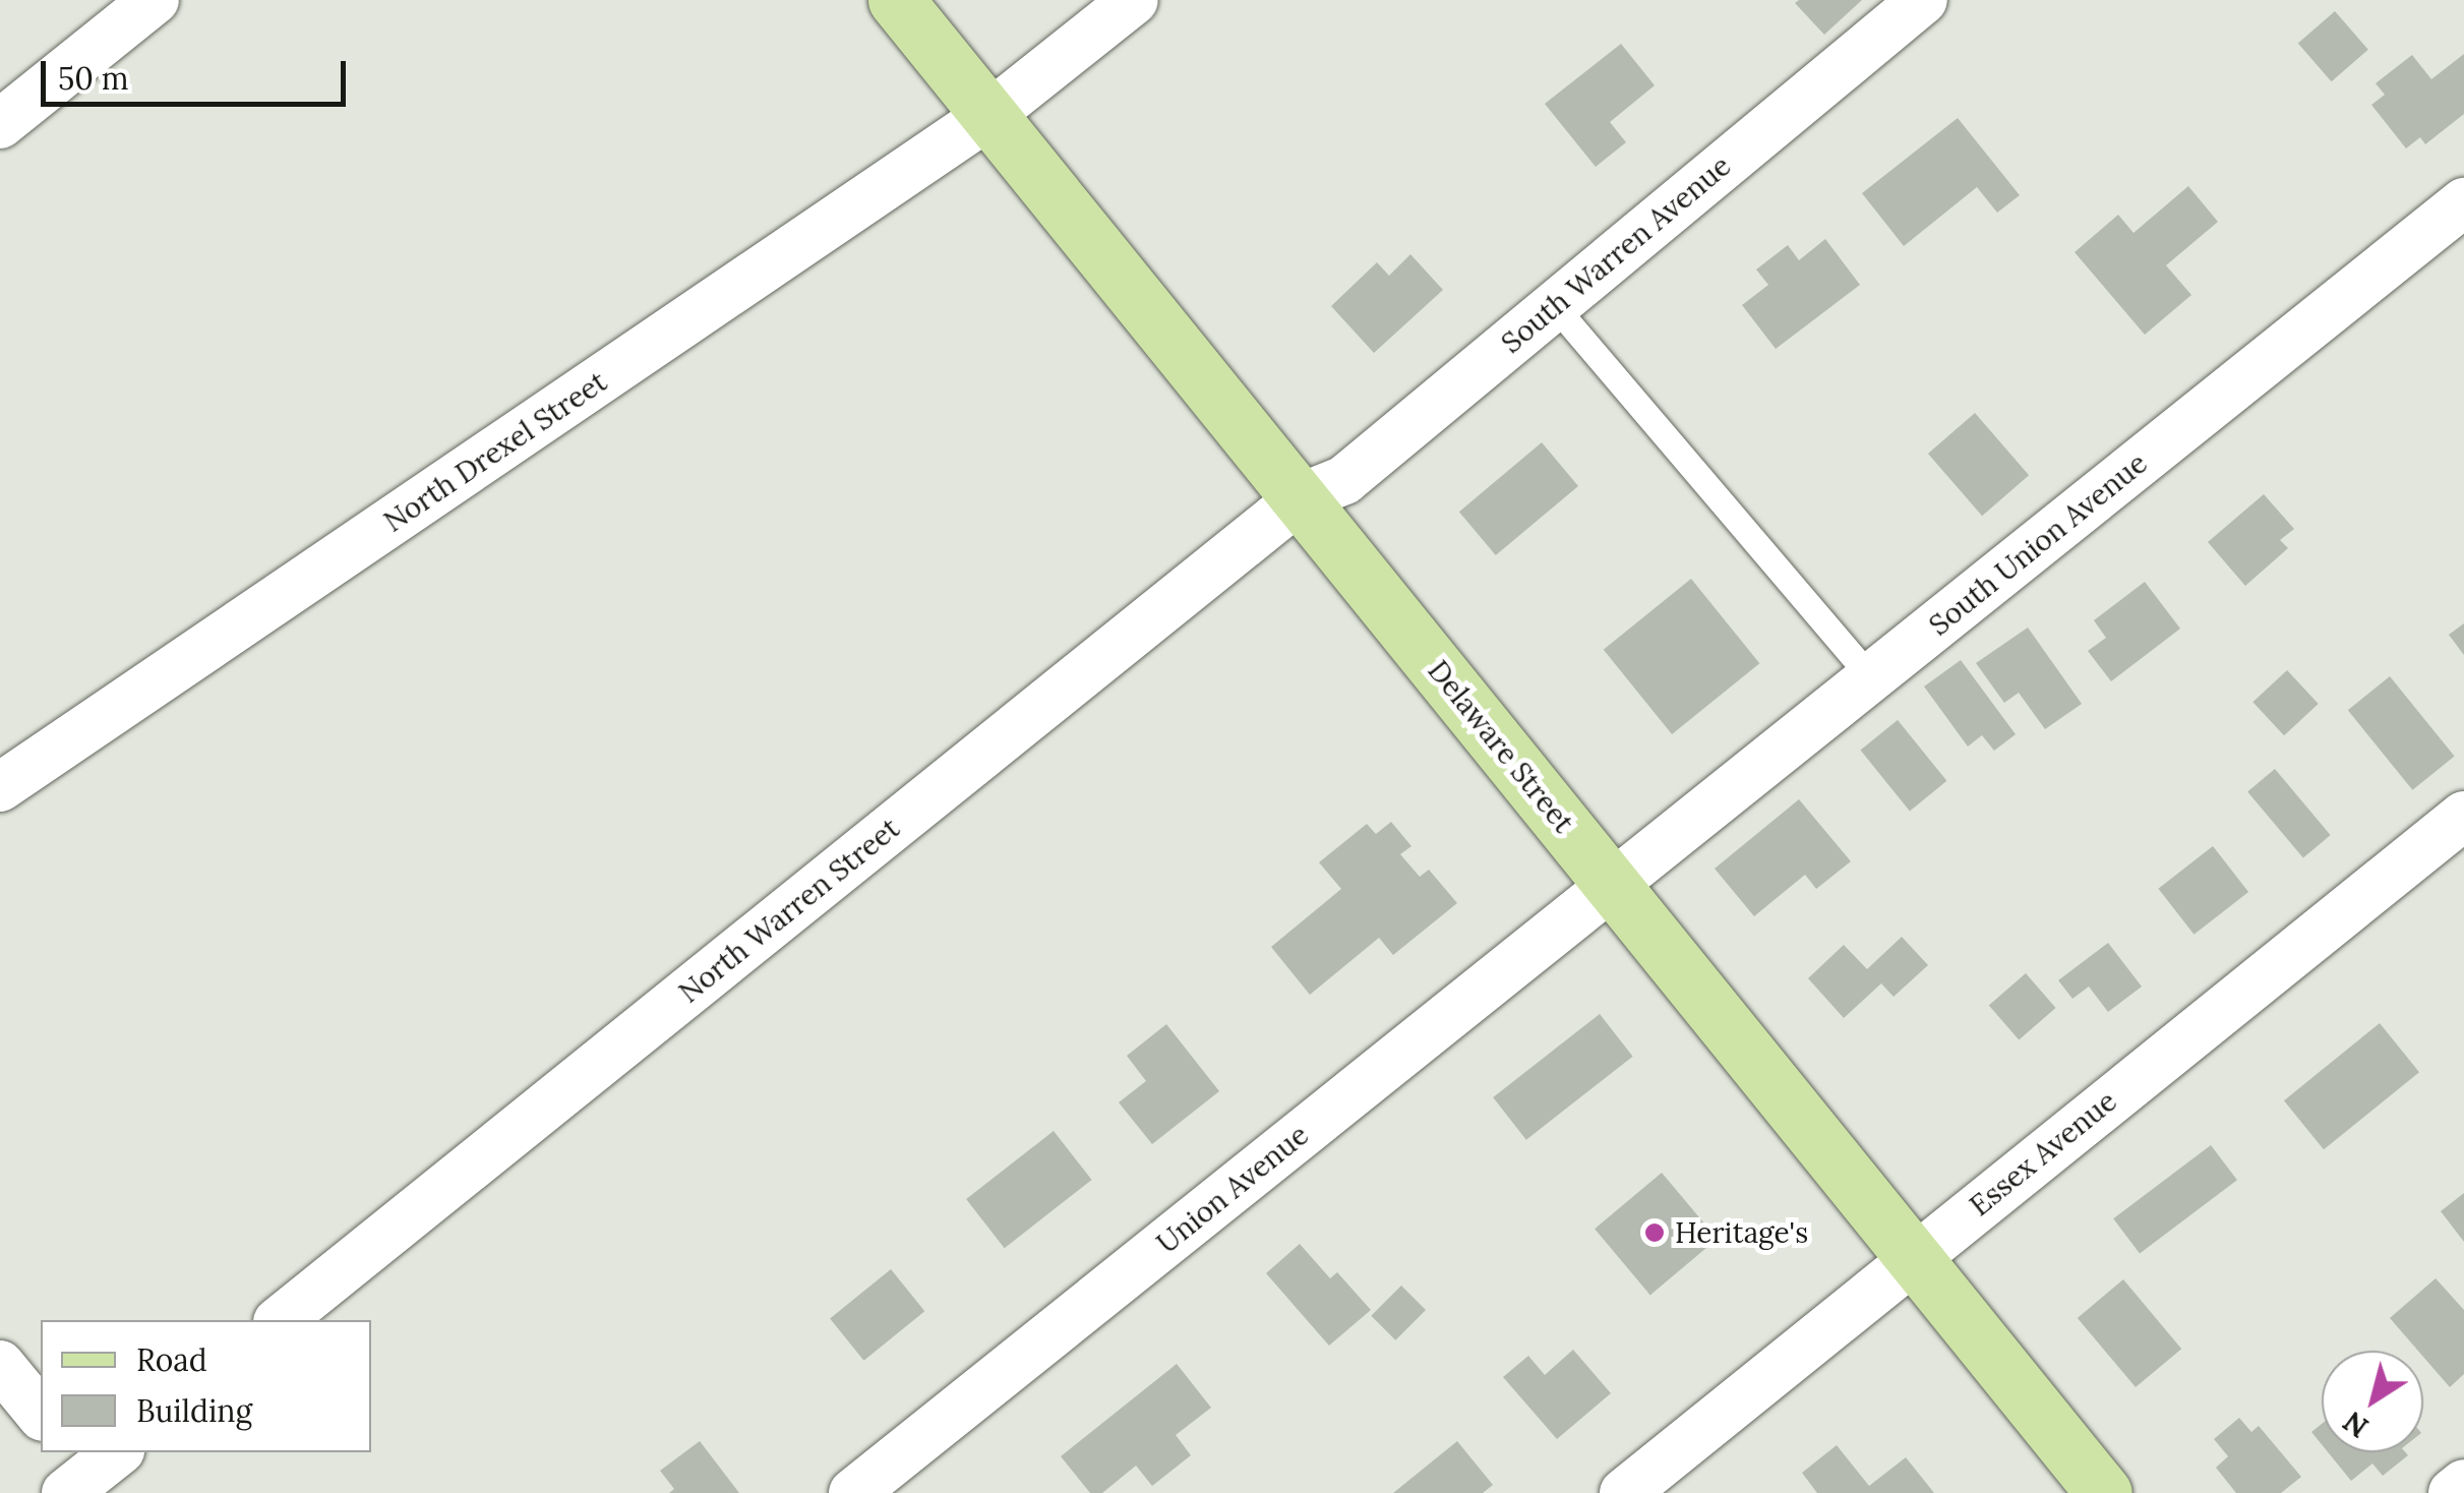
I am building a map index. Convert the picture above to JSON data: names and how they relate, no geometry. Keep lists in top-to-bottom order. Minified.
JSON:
{"streets":{"main road":["Delaware Street"],"street":["South Warren Avenue","North Drexel Street","South Union Avenue","North Warren Street","Essex Avenue","Union Avenue"]},"crossings":[["South Warren Avenue","Delaware Street"],["South Warren Avenue","North Warren Street"],["North Drexel Street","Delaware Street"],["South Union Avenue","Delaware Street"],["South Union Avenue","Union Avenue"],["Delaware Street","North Warren Street"],["Delaware Street","Essex Avenue"],["Delaware Street","Union Avenue"]],"places":["Heritage's"],"legend":["Road","Building"],"scale_bar":"50 m","north":"bottom left"}
